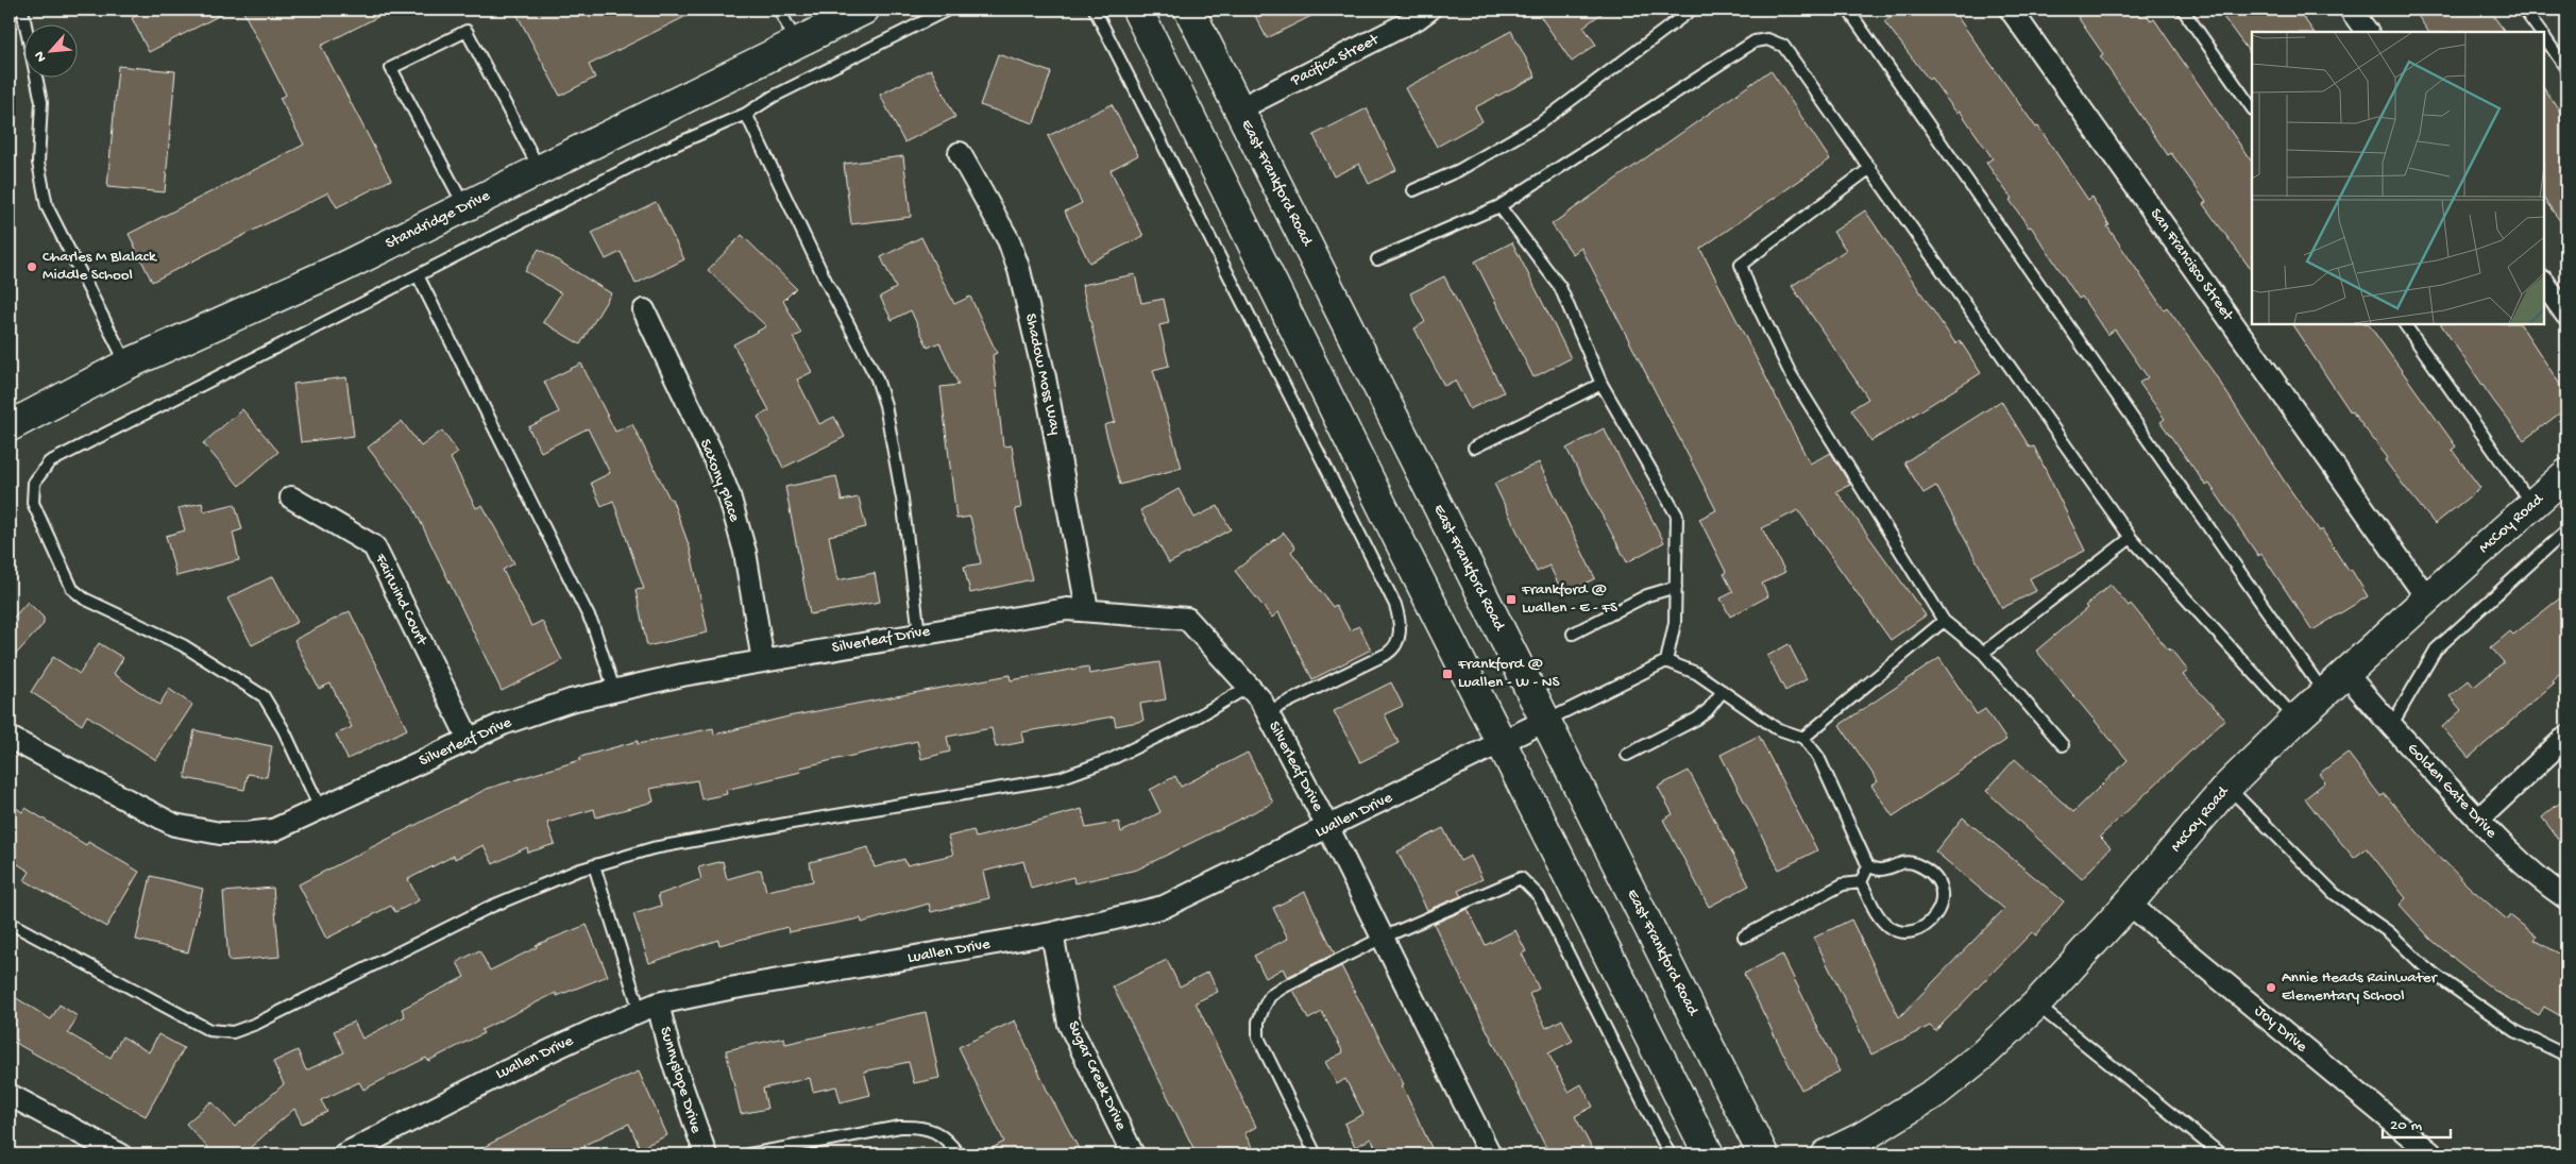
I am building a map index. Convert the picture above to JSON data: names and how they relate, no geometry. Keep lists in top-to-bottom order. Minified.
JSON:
{"streets":{"main road":["East Frankford Road","Standridge Drive","McCoy Road"],"street":["Pacifica Street","San Francisco Street","Shadow Moss Way","Saxony Place","Fairwind Court","Silverleaf Drive","Golden Gate Drive","Luallen Drive","Joy Drive","Sugar Creek Drive","Sunnyslope Drive"]},"crossings":[["Pacifica Street","East Frankford Road"],["East Frankford Road","Luallen Drive"],["San Francisco Street","McCoy Road"],["Shadow Moss Way","Silverleaf Drive"],["Saxony Place","Silverleaf Drive"],["McCoy Road","Golden Gate Drive"],["McCoy Road","Joy Drive"],["Fairwind Court","Silverleaf Drive"],["Silverleaf Drive","Luallen Drive"],["Luallen Drive","Sugar Creek Drive"],["Luallen Drive","Sunnyslope Drive"]],"places":{"other":["Charles M Blalack Middle School","Annie Heads Rainwater Elementary School"],"transit":["Frankford @ Luallen - E - FS","Frankford @ Luallen - W - NS"]},"scale_bar":"20 m","north":"bottom left"}
